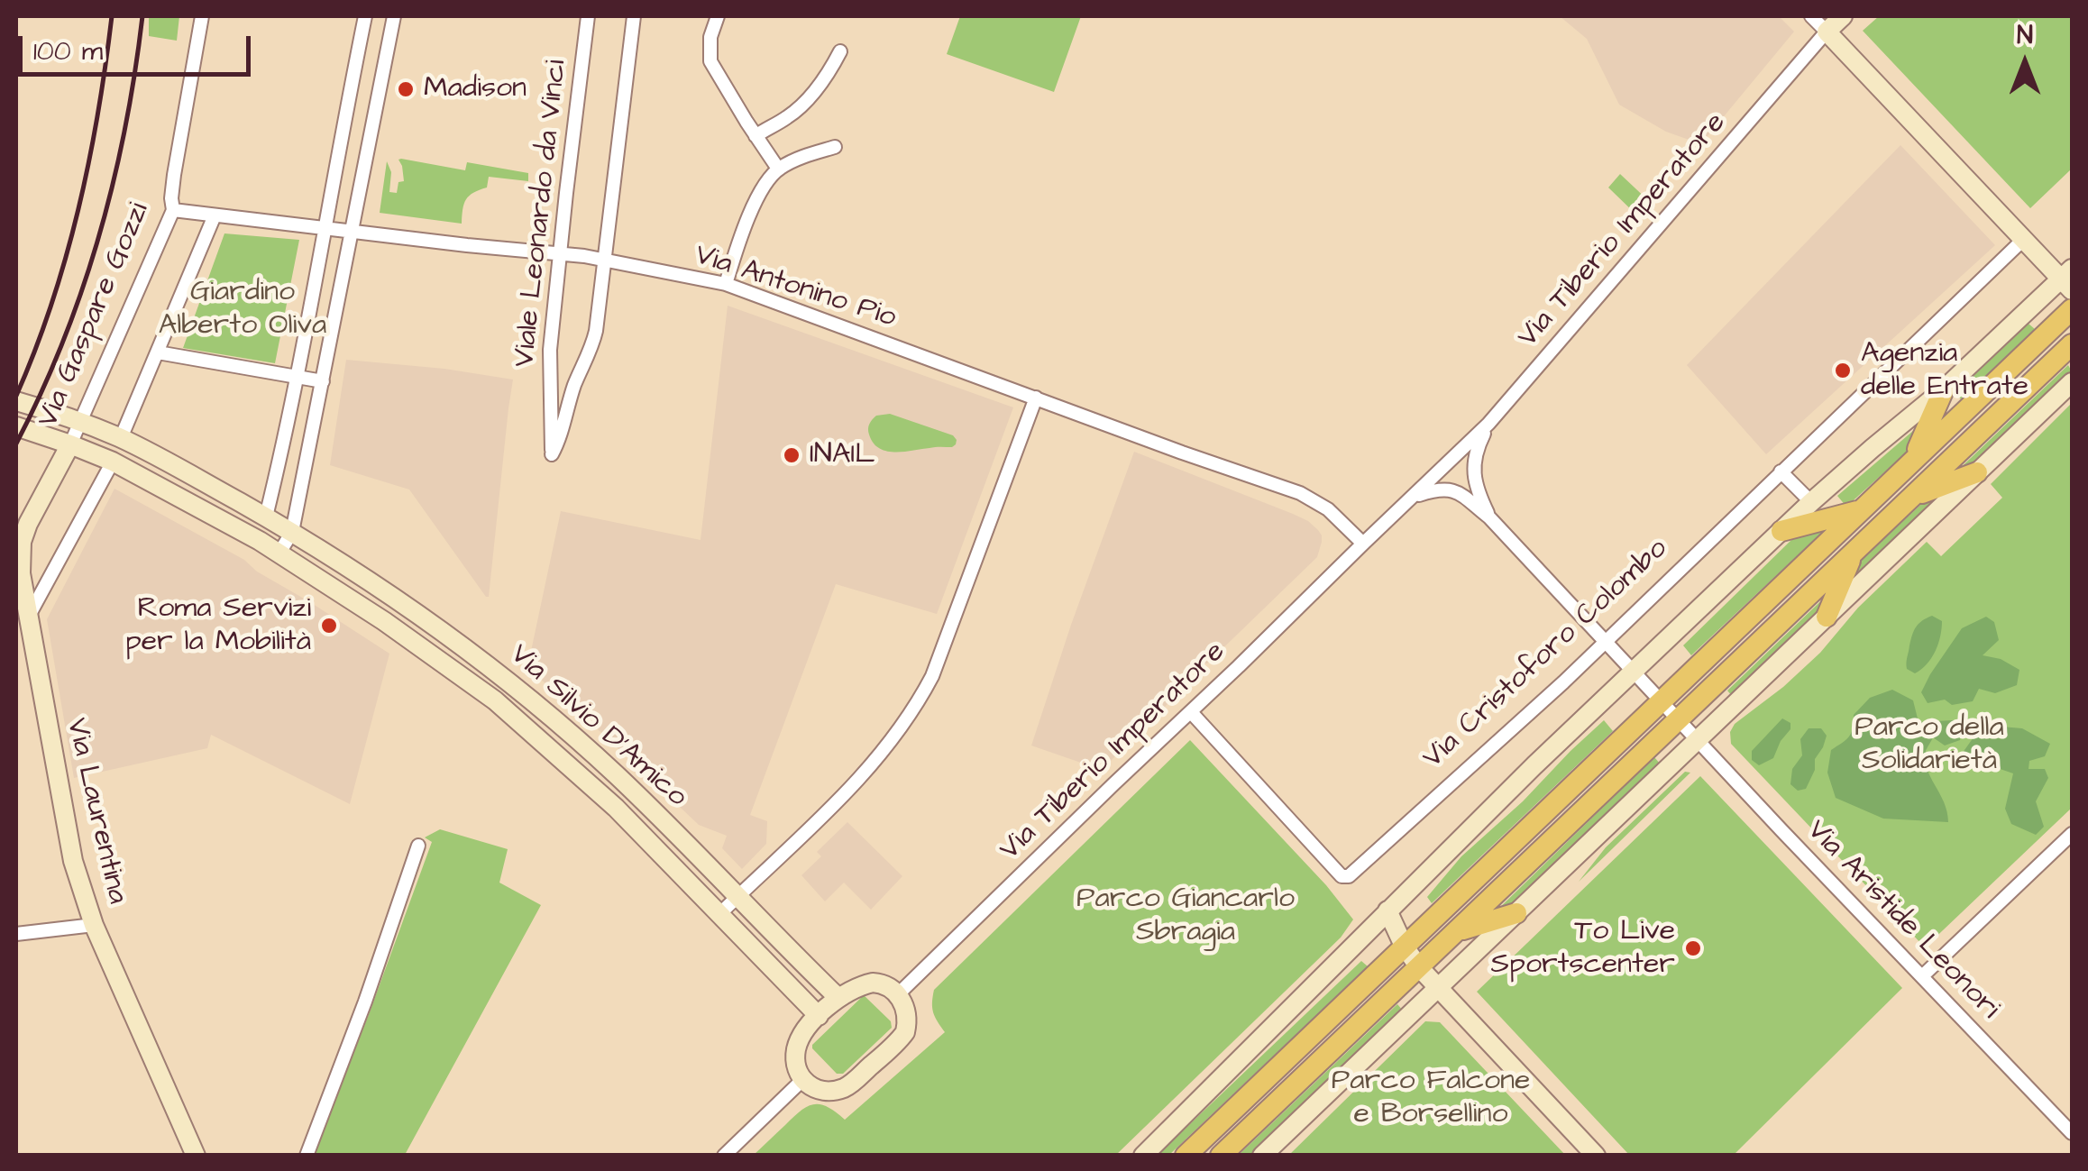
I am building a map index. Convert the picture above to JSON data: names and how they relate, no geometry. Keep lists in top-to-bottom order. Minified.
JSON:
{"streets":{"street":["Viale Leonardo da Vinci","Via Tiberio Imperatore","Via Antonino Pio","Via Gaspare Gozzi","Via Cristoforo Colombo","Via Silvio D'Amico","Via Laurentina","Via Aristide Leonori"]},"crossings":[["Viale Leonardo da Vinci","Via Antonino Pio"],["Via Tiberio Imperatore","Via Antonino Pio"],["Via Tiberio Imperatore","Via Cristoforo Colombo"],["Via Tiberio Imperatore","Via Silvio D'Amico"],["Via Antonino Pio","Via Gaspare Gozzi"],["Via Gaspare Gozzi","Via Silvio D'Amico"],["Via Gaspare Gozzi","Via Laurentina"]],"parks":["Giardino Alberto Oliva","Parco della Solidarietà","Parco Giancarlo Sbragia","Parco Falcone e Borsellino"],"places":["Madison","Agenzia delle Entrate","INAIL","Roma Servizi per la Mobilità","To Live Sportscenter"],"scale_bar":"100 m","north":"top"}
